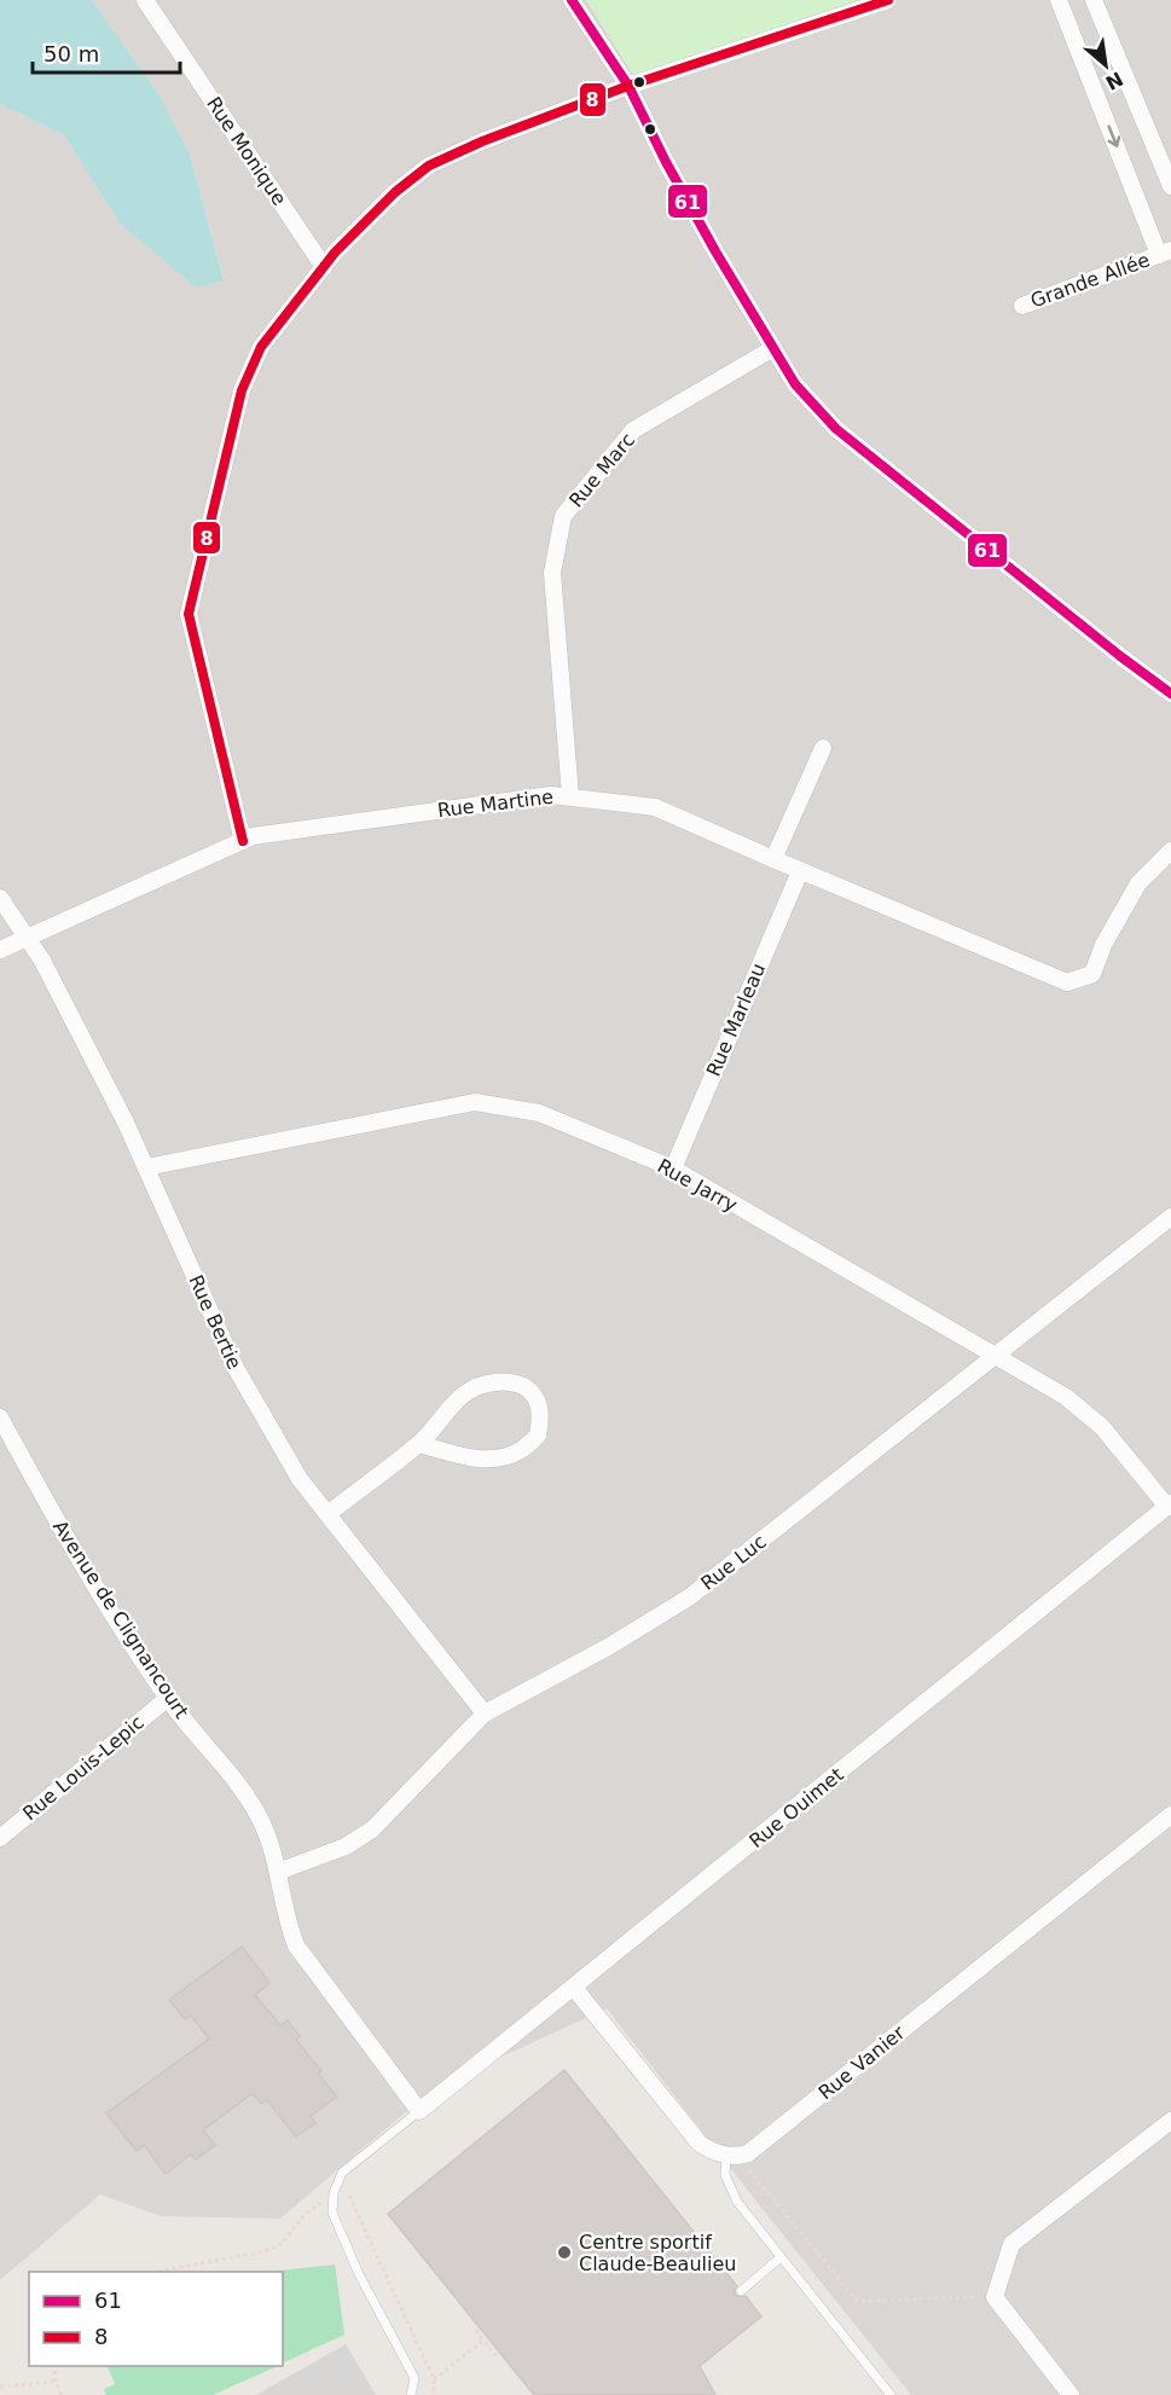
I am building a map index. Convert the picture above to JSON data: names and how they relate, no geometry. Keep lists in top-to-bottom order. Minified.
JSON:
{"streets":{"street":["Rue Monique","Grande Allée","Rue Marc","Rue Martine","Rue Marleau","Rue Jarry","Rue Bertie","Rue Luc","Avenue de Clignancourt","Rue Louis-Lepic","Rue Ouimet","Rue Vanier"]},"crossings":[["Rue Marc","Rue Martine"],["Rue Martine","Rue Marleau"],["Rue Martine","Rue Bertie"],["Rue Marleau","Rue Jarry"],["Rue Jarry","Rue Bertie"],["Rue Jarry","Rue Luc"],["Rue Jarry","Rue Ouimet"],["Rue Bertie","Rue Luc"],["Rue Luc","Avenue de Clignancourt"],["Avenue de Clignancourt","Rue Louis-Lepic"],["Avenue de Clignancourt","Rue Ouimet"]],"places":["Centre sportif Claude-Beaulieu"],"lines":["transit line 61","transit line 8"],"legend":["61","8"],"scale_bar":"50 m","north":"bottom right"}
